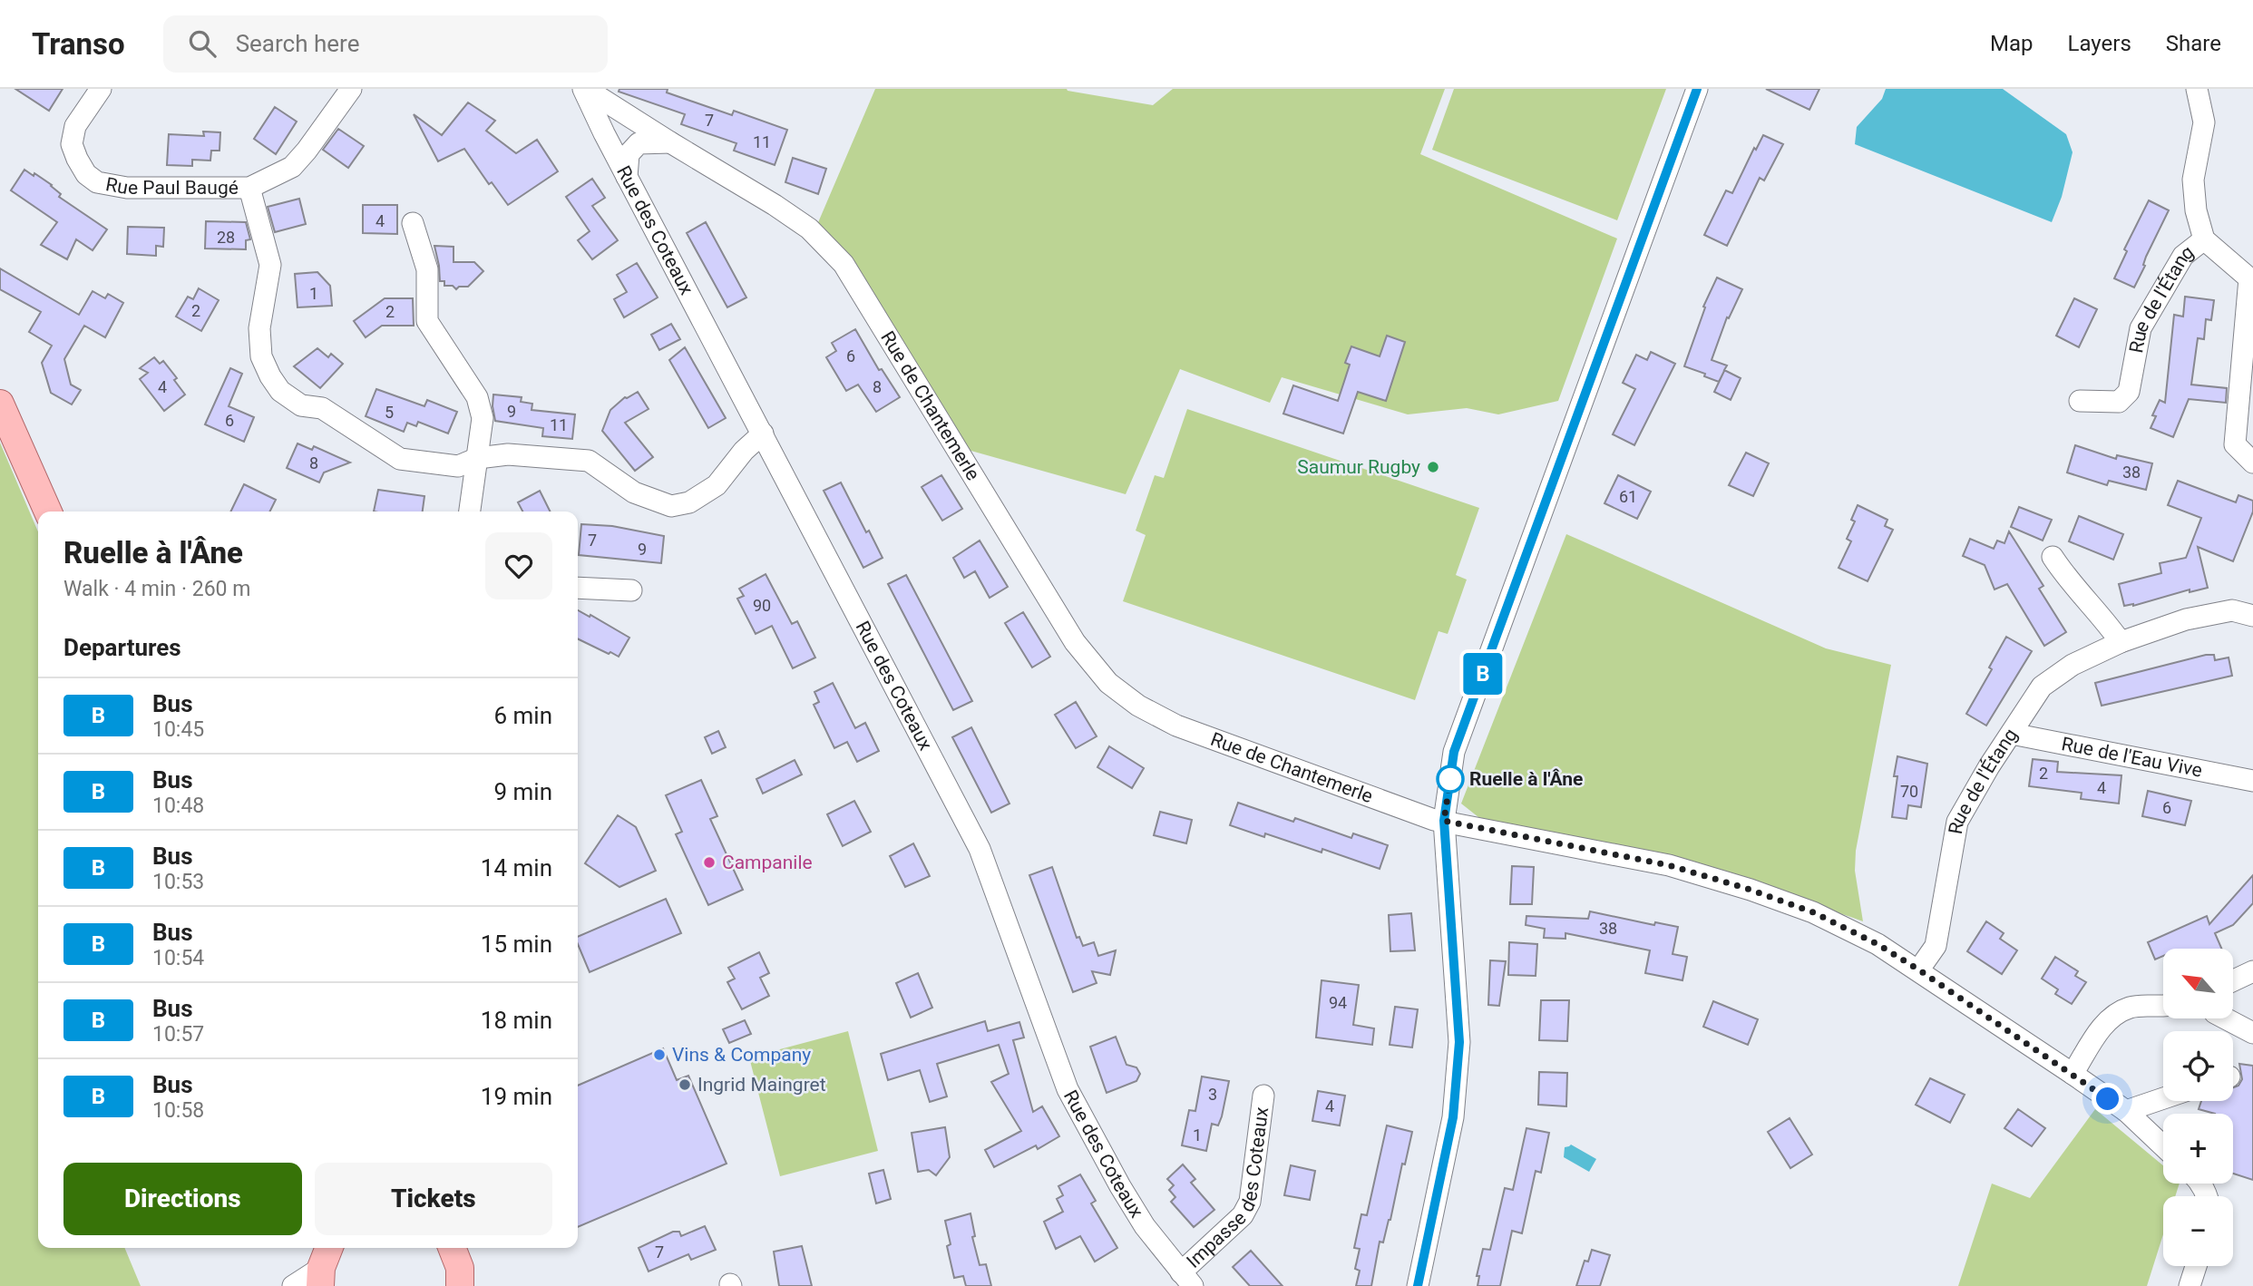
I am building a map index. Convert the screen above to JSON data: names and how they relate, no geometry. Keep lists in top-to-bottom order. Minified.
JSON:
{"streets":{"street":["Rue Paul Baugé","Rue des Coteaux","Rue de l'Étang","Rue de Chantemerle","Rue de l'Eau Vive","Impasse des Coteaux"]},"crossings":[["Rue des Coteaux","Rue de Chantemerle"],["Rue des Coteaux","Impasse des Coteaux"],["Rue de l'Étang","Rue de Chantemerle"],["Rue de l'Étang","Rue de l'Eau Vive"]],"places":["Saumur Rugby","Ruelle à l'Âne","Campanile","Vins & Company","Ingrid Maingret"],"lines":["bus line B"],"house_numbers":["7","11","4","28","1","2","2","6","4","8","9","5","6","11","8","38","61","7","9","90","2","4","70","6","38","94","3","4","1","7"],"north":"top left","page":{"header":"Transo","search":"Search here","nav":["Map","Layers","Share"],"on_map":"B","heading":[["Ruelle à l'Âne","Walk · 4 min · 260 m"],"Departures"],"list":[{"mark":"B","name":"Bus","note":"10:45","value":"6 min"},{"mark":"B","name":"Bus","note":"10:48","value":"9 min"},{"mark":"B","name":"Bus","note":"10:53","value":"14 min"},{"mark":"B","name":"Bus","note":"10:54","value":"15 min"},{"mark":"B","name":"Bus","note":"10:57","value":"18 min"},{"mark":"B","name":"Bus","note":"10:58","value":"19 min"}],"map_buttons":["+","−"],"buttons":["Directions","Tickets"]}}
